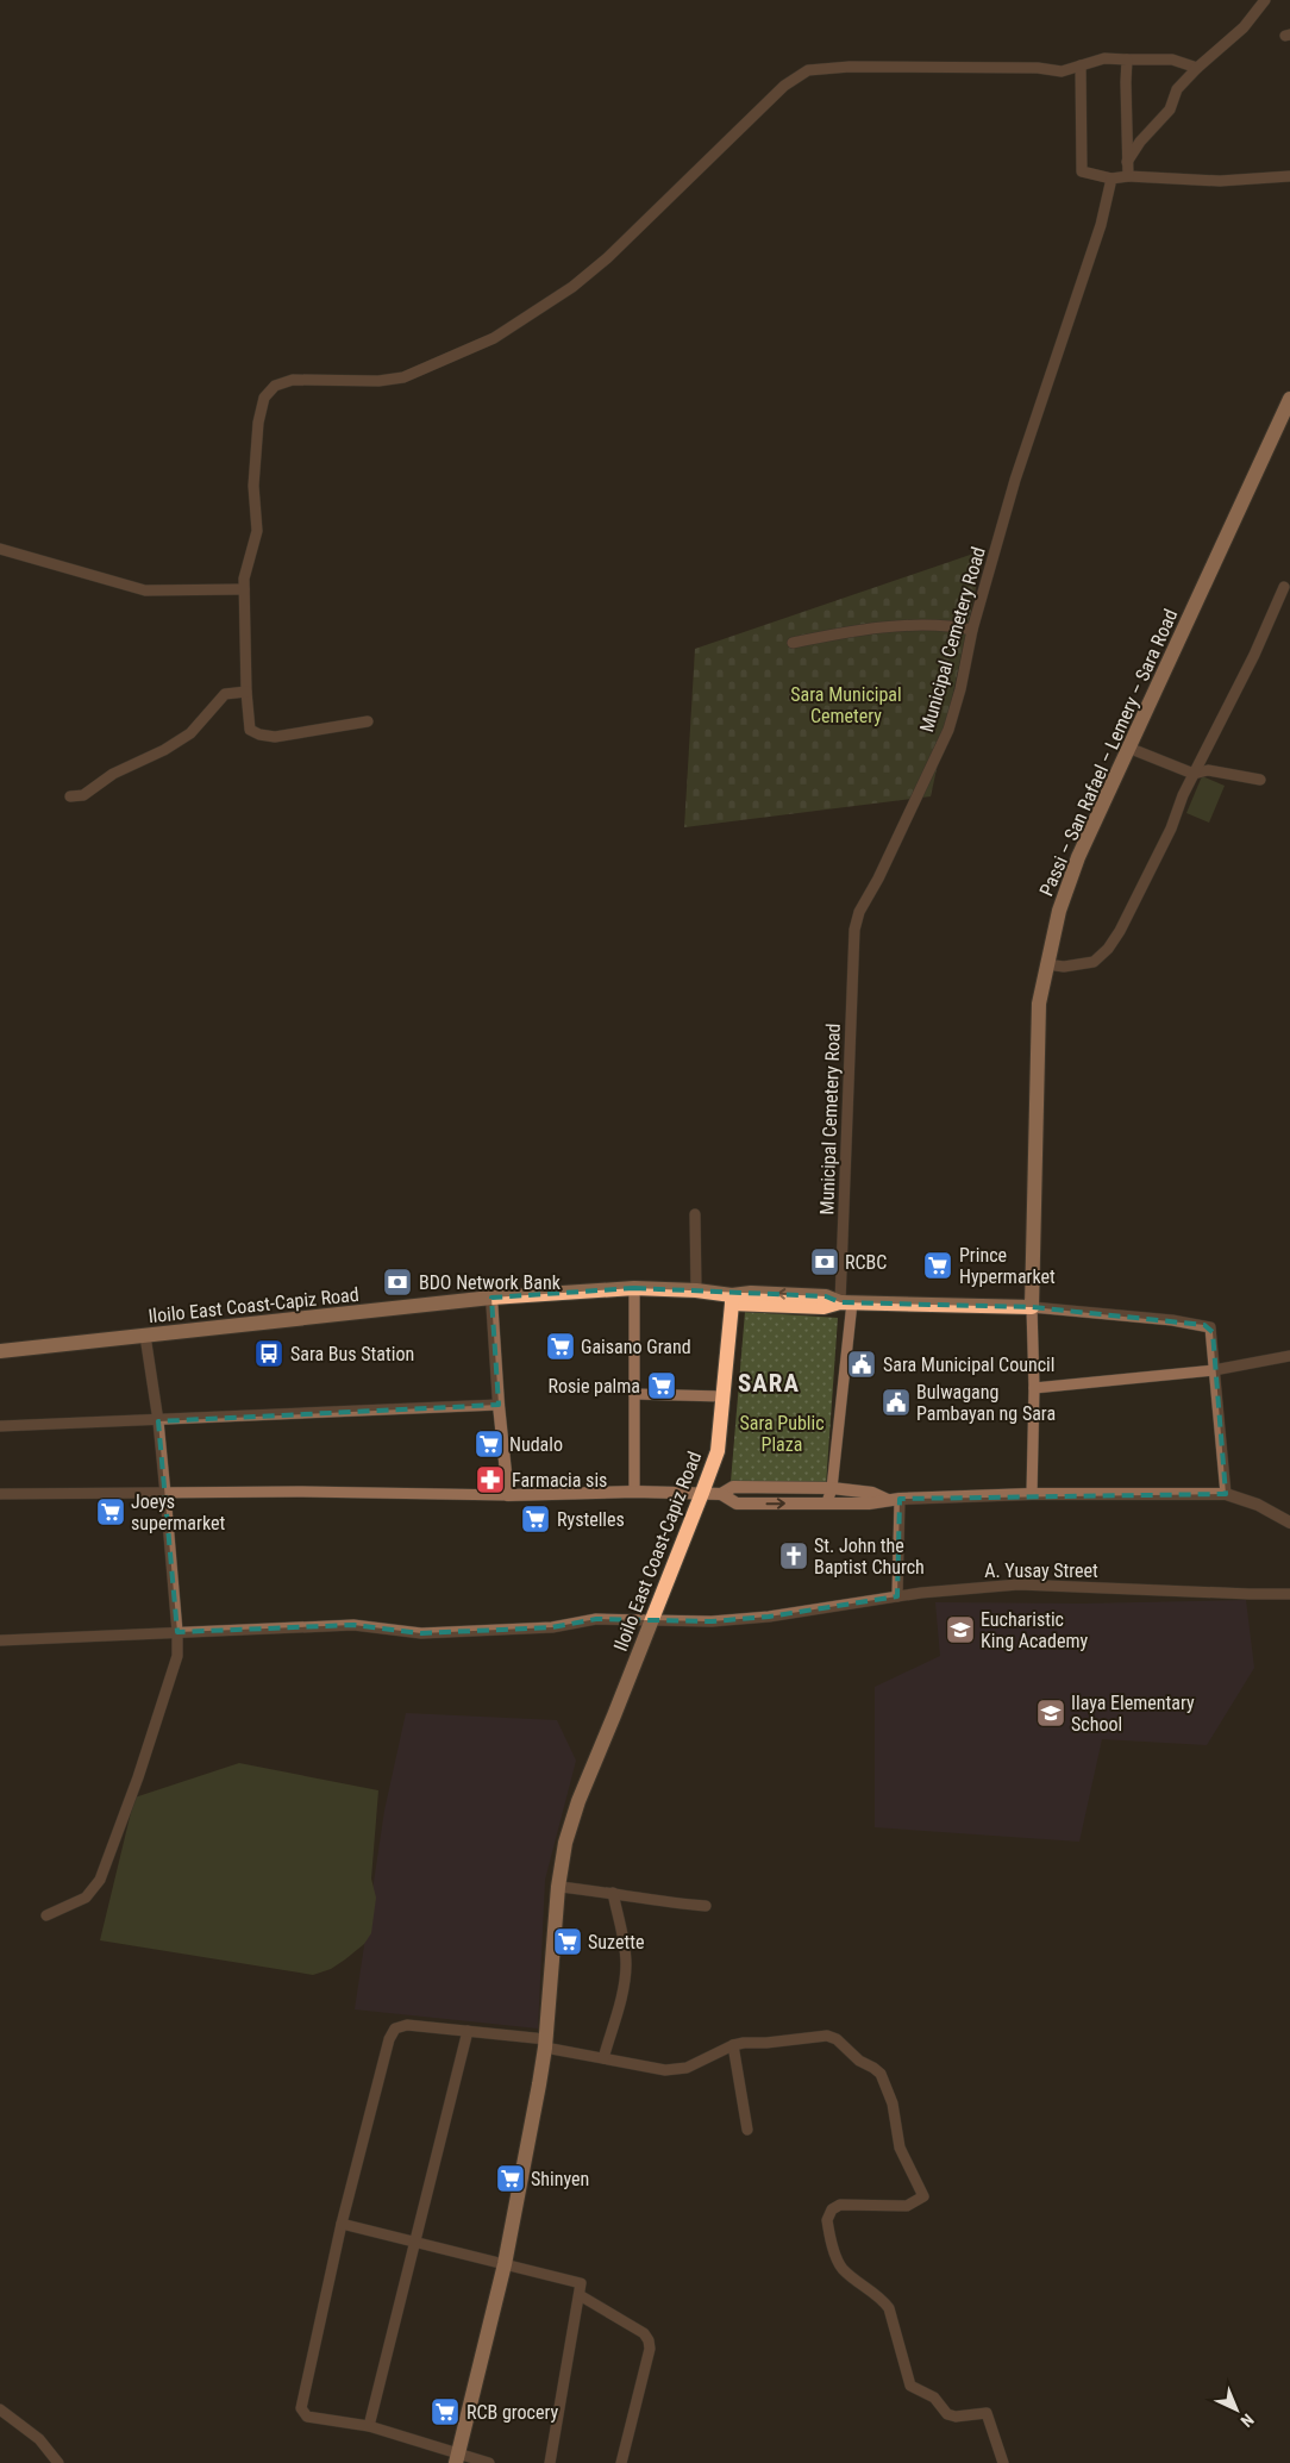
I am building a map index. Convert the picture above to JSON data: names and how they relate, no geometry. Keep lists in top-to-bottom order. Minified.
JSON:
{"streets":{"main road":["Passi – San Rafael – Lemery – Sara Road","Iloilo East Coast-Capiz Road"],"street":["Municipal Cemetery Road","A. Yusay Street"]},"crossings":[["Iloilo East Coast-Capiz Road","A. Yusay Street"]],"districts":["SARA"],"parks":["Sara Municipal Cemetery","Sara Public Plaza"],"places":{"bank":["RCBC","BDO Network Bank"],"supermarket":["Prince Hypermarket","Gaisano Grand","Rosie palma","Nudalo","Joeys supermarket","Rystelles","Suzette","Shinyen","RCB grocery"],"bus stop":["Sara Bus Station"],"public building":["Sara Municipal Council","Bulwagang Pambayan ng Sara"],"pharmacy":["Farmacia sis"],"church":["St. John the Baptist Church"],"school or university":["Eucharistic King Academy","Ilaya Elementary School"]},"north":"bottom right"}
